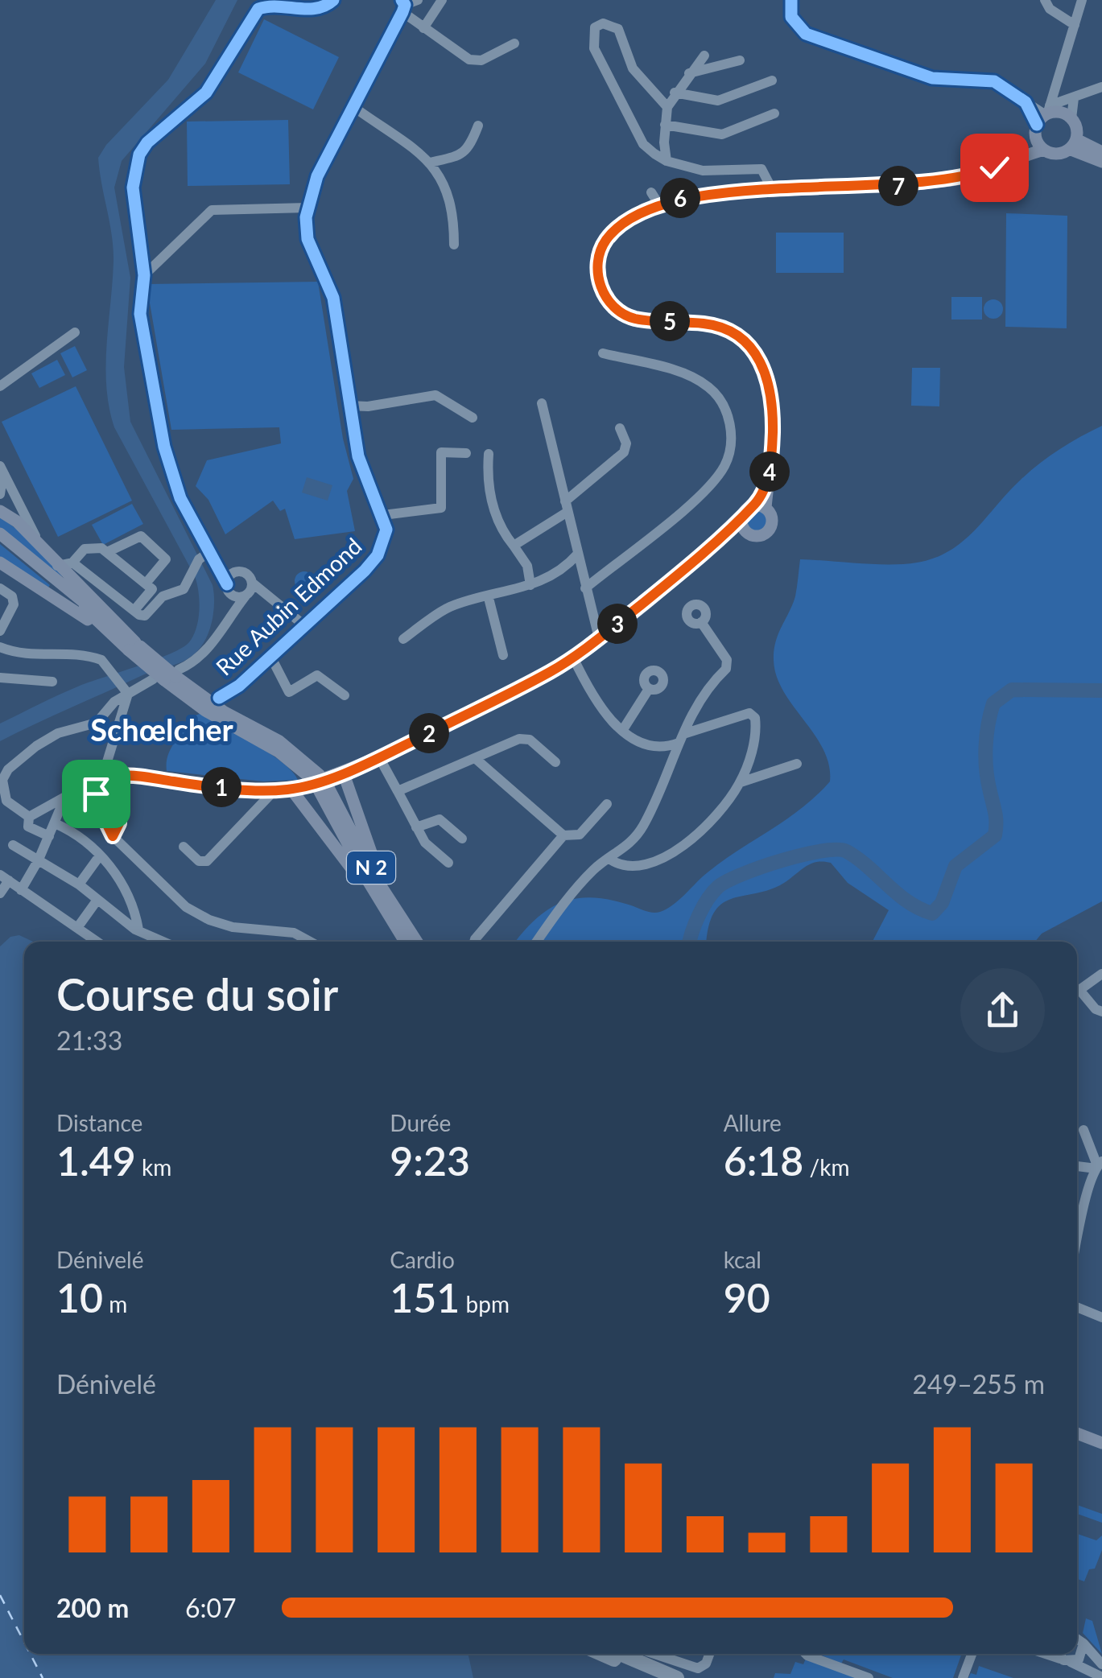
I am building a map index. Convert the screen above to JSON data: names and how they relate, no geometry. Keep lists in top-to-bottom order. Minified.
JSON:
{"streets":{"main road":["N 2"],"street":["Rue Aubin Edmond"]},"districts":["Schœlcher"],"page":{"pins":["7","6","5","4","3","2","1"],"heading":["Course du soir","21:33"],"stats":[["Distance","1.49 km"],["Durée","9:23"],["Allure","6:18 /km"],["Dénivelé","10 m"],["Cardio","151 bpm"],["kcal","90"]],"chart":["Dénivelé","249–255 m"],"list":[{"name":"200 m","note":"6:07"}]}}
